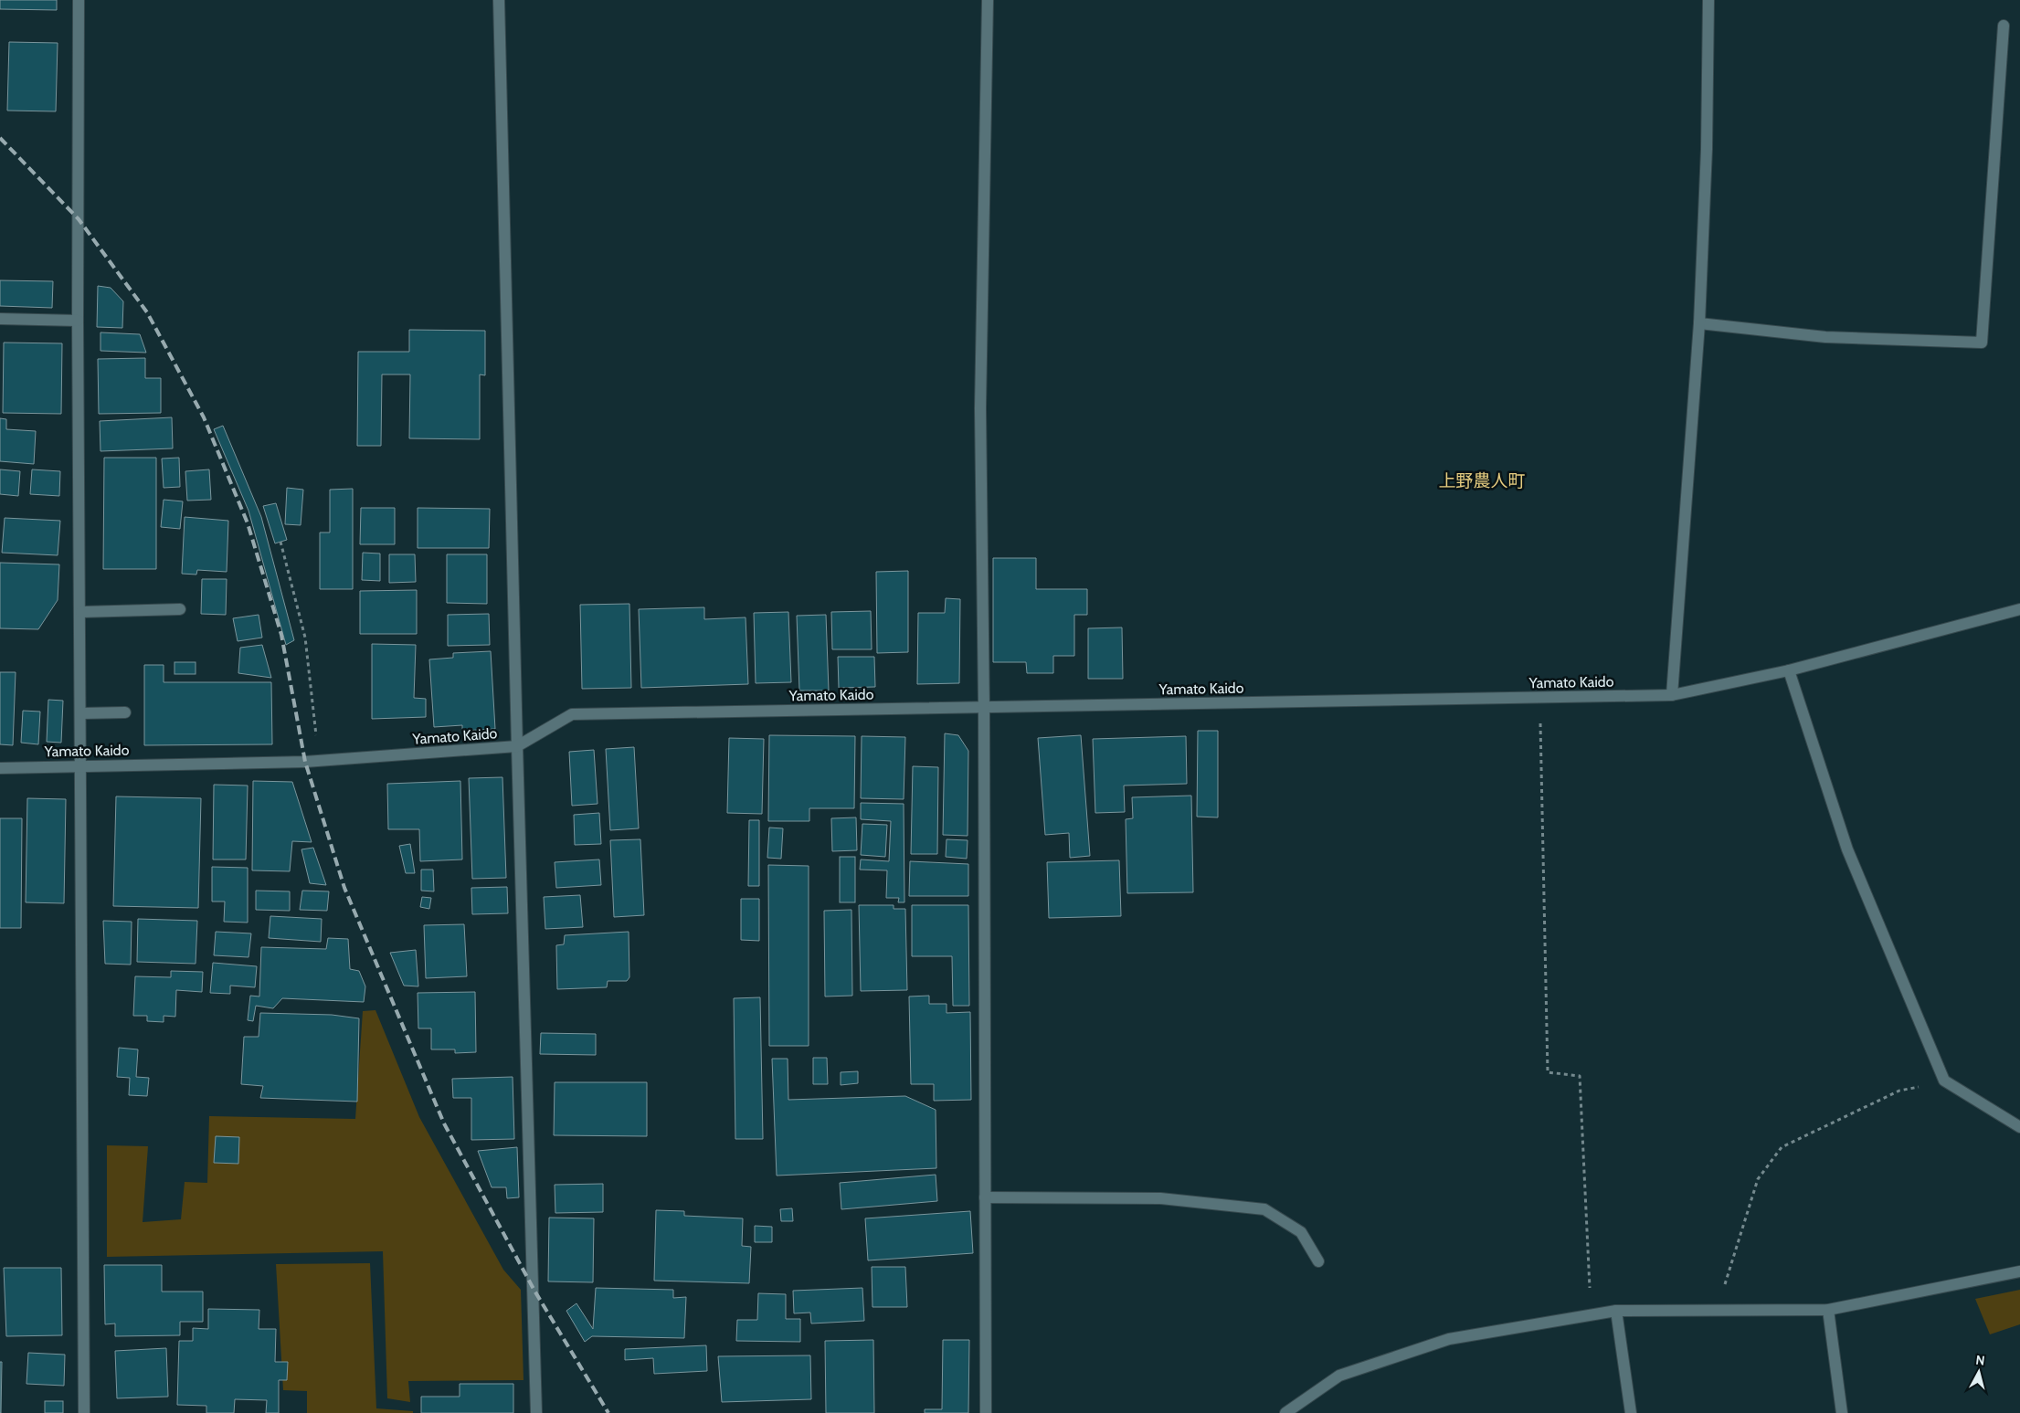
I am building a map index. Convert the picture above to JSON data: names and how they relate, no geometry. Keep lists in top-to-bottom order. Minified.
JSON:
{"streets":{"street":["Yamato Kaido"]},"districts":["上野農人町"],"north":"top"}
